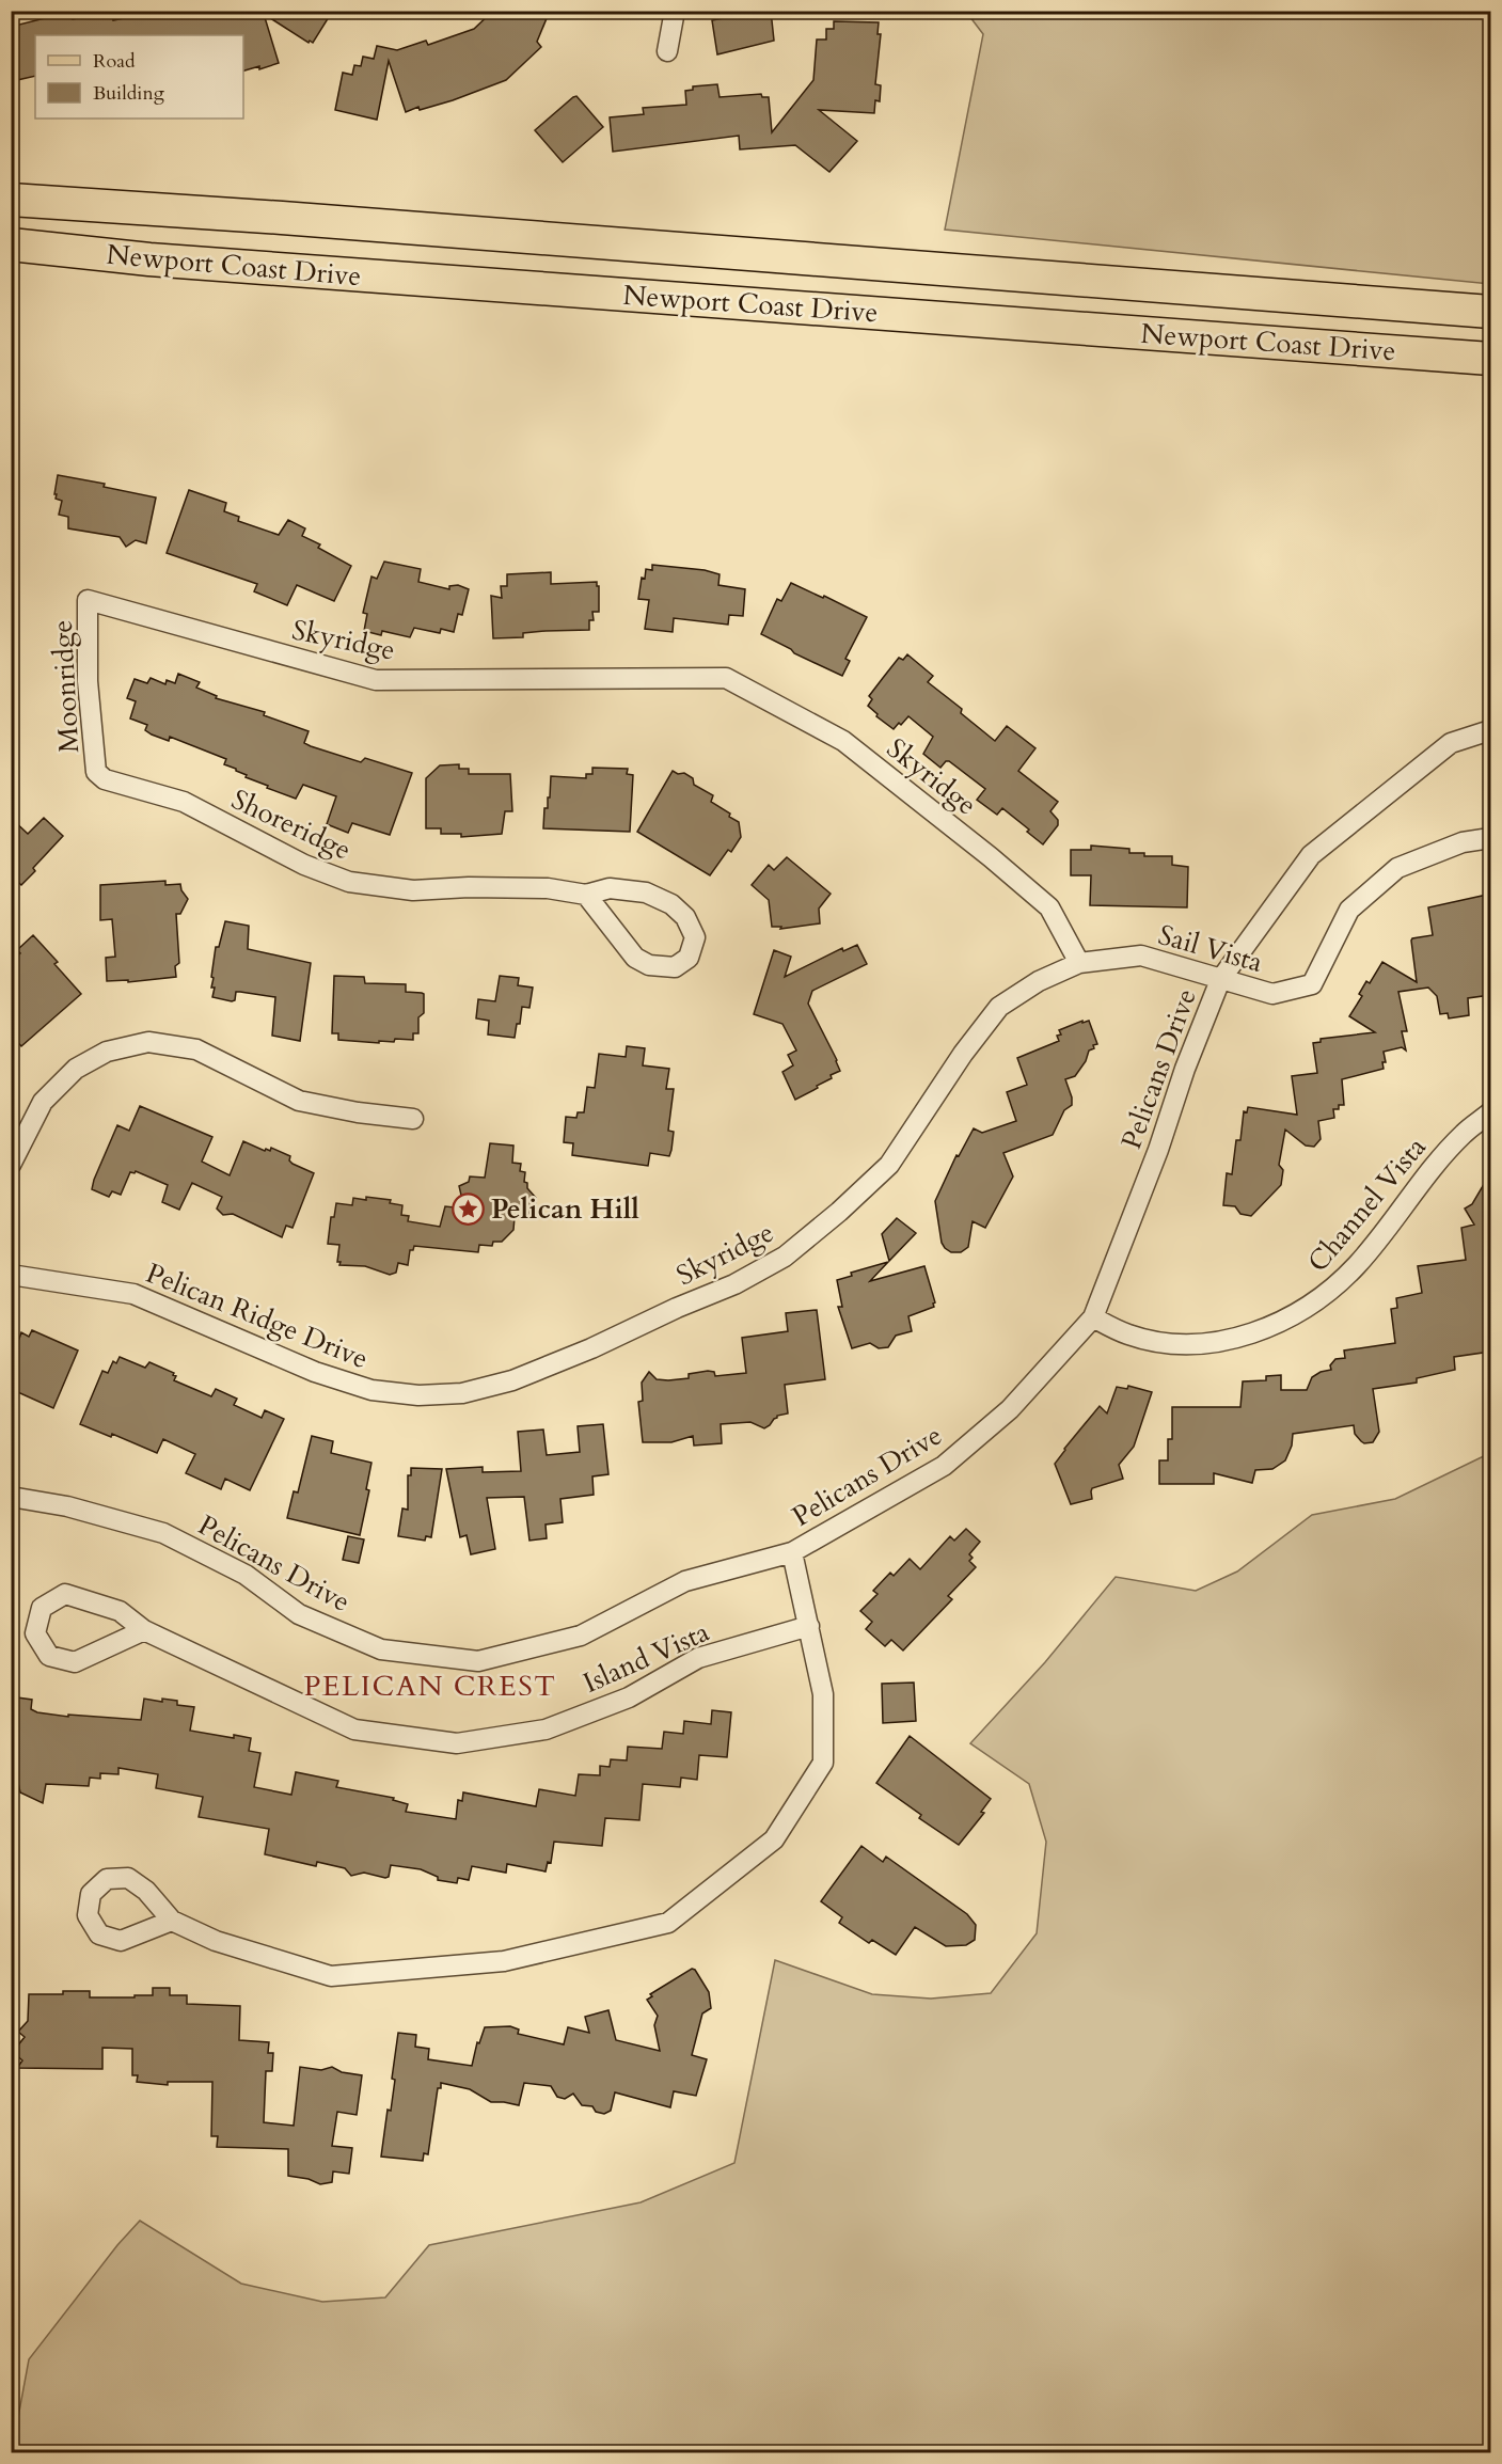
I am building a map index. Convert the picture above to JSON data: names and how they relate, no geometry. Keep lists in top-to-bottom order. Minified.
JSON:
{"streets":{"main road":["Newport Coast Drive"],"street":["Skyridge","Moonridge","Shoreridge","Sail Vista","Pelicans Drive","Channel Vista","Pelican Ridge Drive","Island Vista"]},"crossings":[["Skyridge","Moonridge"],["Skyridge","Sail Vista"],["Skyridge","Pelican Ridge Drive"],["Moonridge","Shoreridge"],["Sail Vista","Pelicans Drive"],["Pelicans Drive","Channel Vista"]],"districts":["PELICAN CREST"],"places":{"place":["Pelican Hill"]},"legend":["Road","Building"]}
